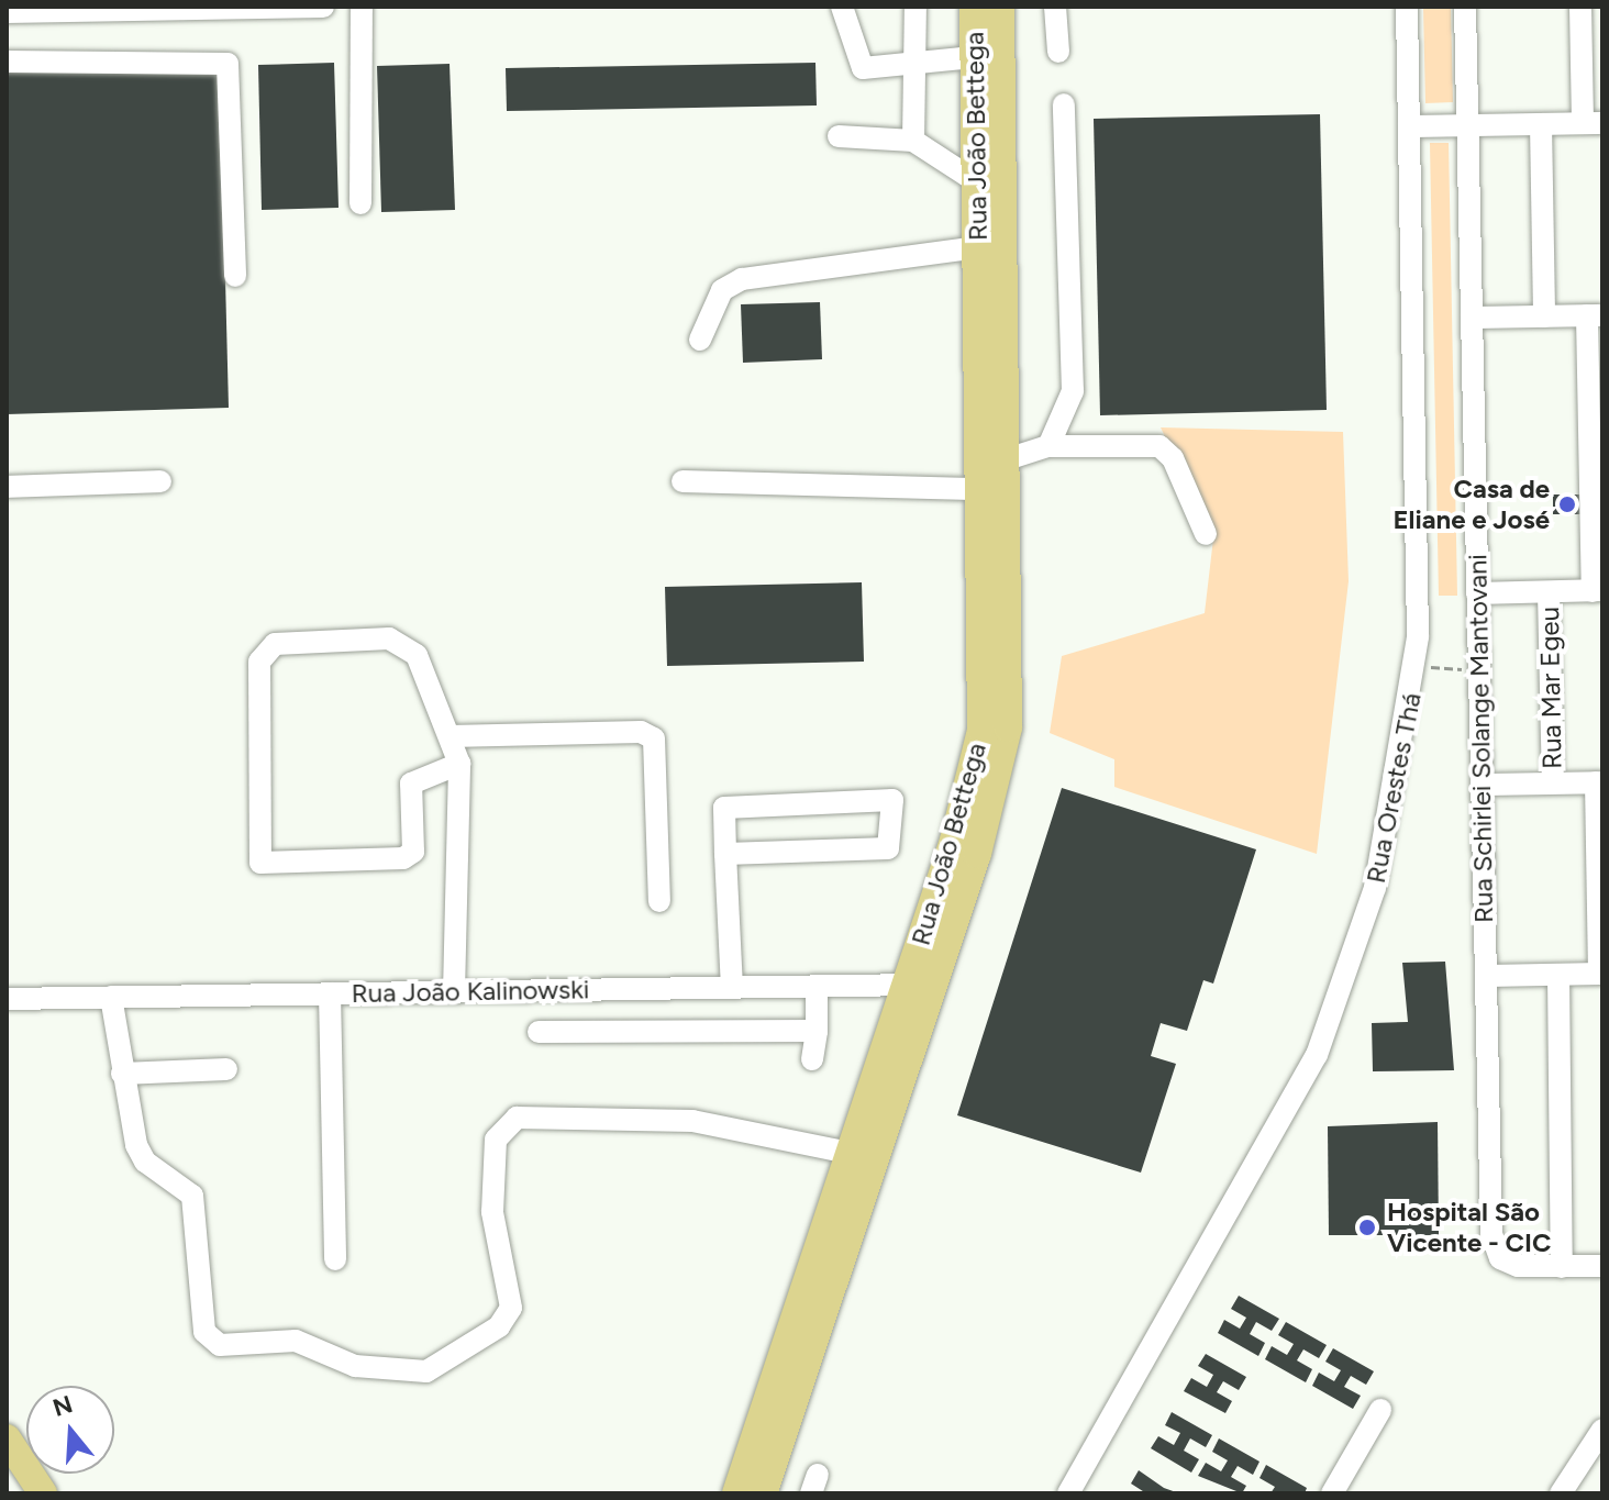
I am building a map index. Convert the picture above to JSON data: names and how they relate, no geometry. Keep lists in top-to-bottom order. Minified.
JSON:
{"streets":{"main road":["Rua João Bettega"],"street":["Rua Mar Egeu","Rua Schirlei Solange Mantovani","Rua Orestes Thá","Rua João Kalinowski"]},"crossings":[["Rua João Bettega","Rua João Kalinowski"]],"places":["Casa de Eliane e José","Hospital São Vicente - CIC"],"north":"top"}
